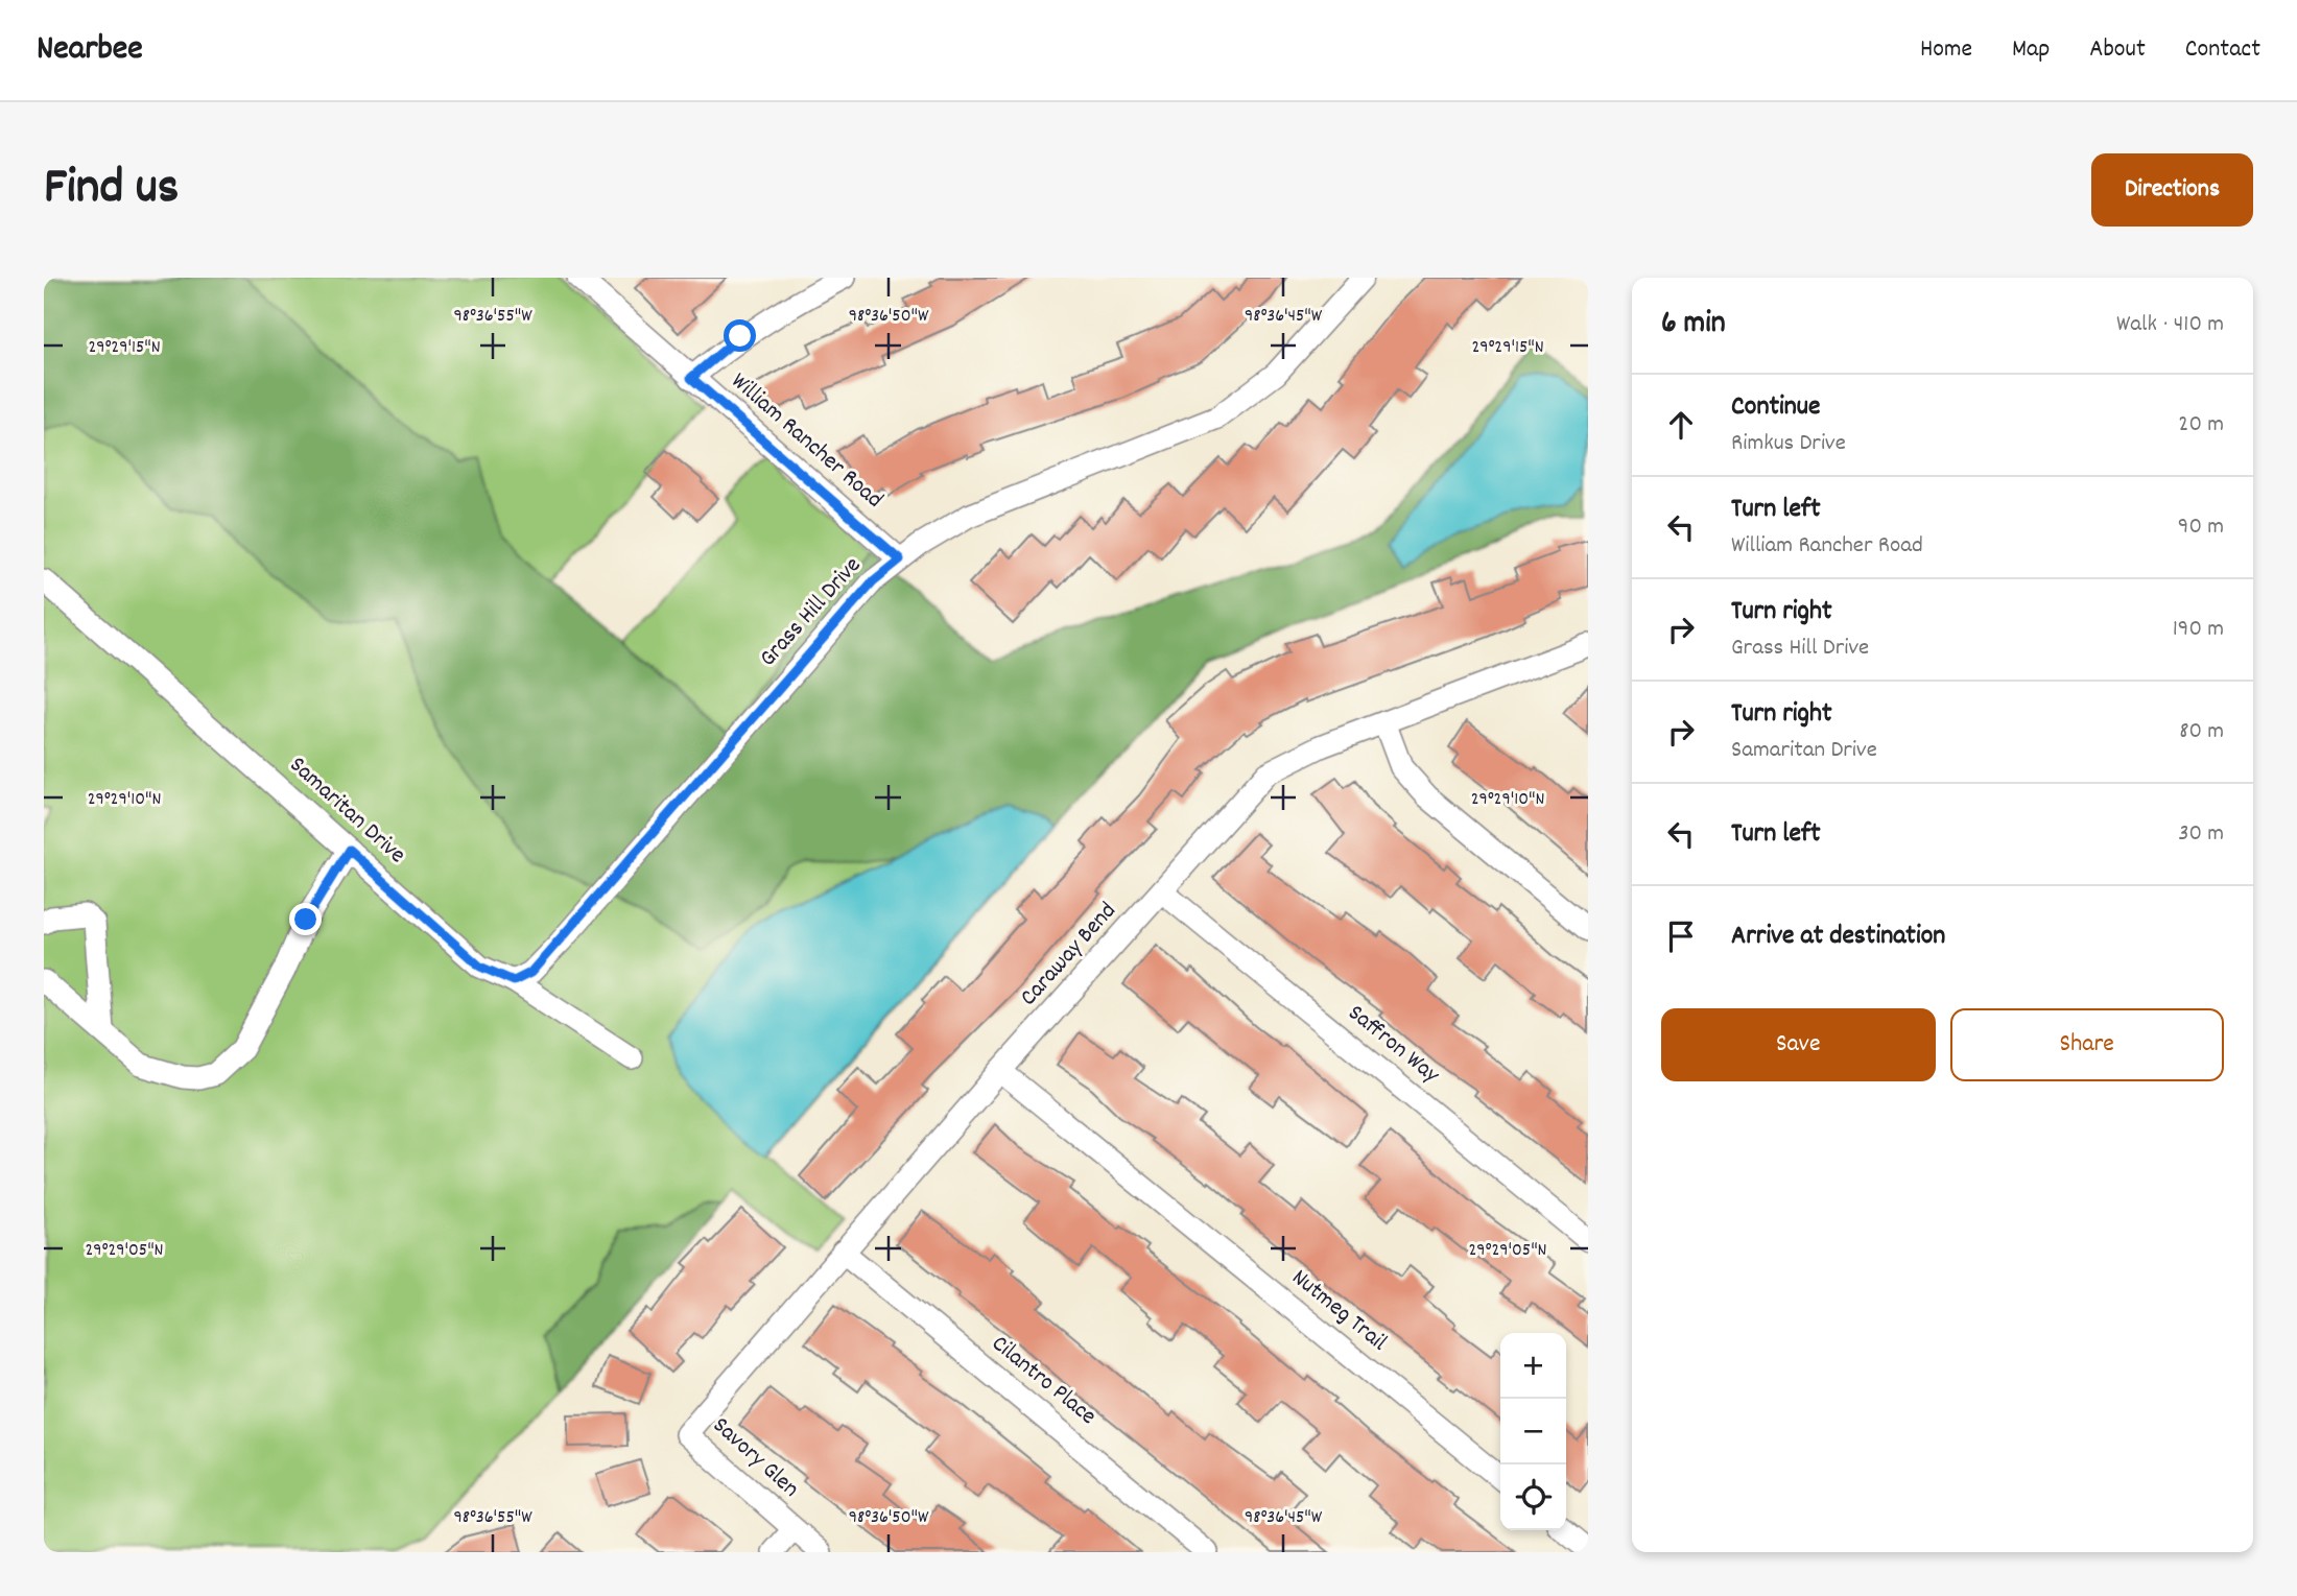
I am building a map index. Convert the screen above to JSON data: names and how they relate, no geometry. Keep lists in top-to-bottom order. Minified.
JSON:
{"streets":{"street":["William Rancher Road","Grass Hill Drive","Samaritan Drive","Caraway Bend","Saffron Way","Nutmeg Trail","Cilantro Place","Savory Glen"]},"crossings":[["William Rancher Road","Grass Hill Drive"],["Grass Hill Drive","Samaritan Drive"],["Caraway Bend","Saffron Way"],["Caraway Bend","Nutmeg Trail"],["Caraway Bend","Cilantro Place"],["Caraway Bend","Savory Glen"]],"page":{"header":"Nearbee","nav":["Home","Map","About","Contact"],"title":"Find us","buttons":["Directions",["Save","Share"]],"heading":["6 min","Walk · 410 m"],"list":[["Continue","Rimkus Drive","20 m"],["Turn left","William Rancher Road","90 m"],["Turn right","Grass Hill Drive","190 m"],["Turn right","Samaritan Drive","80 m"],["Turn left","30 m"],"Arrive at destination"],"map_buttons":["+","−"]},"coordinates":["98°36'55\"W","98°36'50\"W","98°36'45\"W","29°29'15\"N","29°29'10\"N","29°29'05\"N"]}
